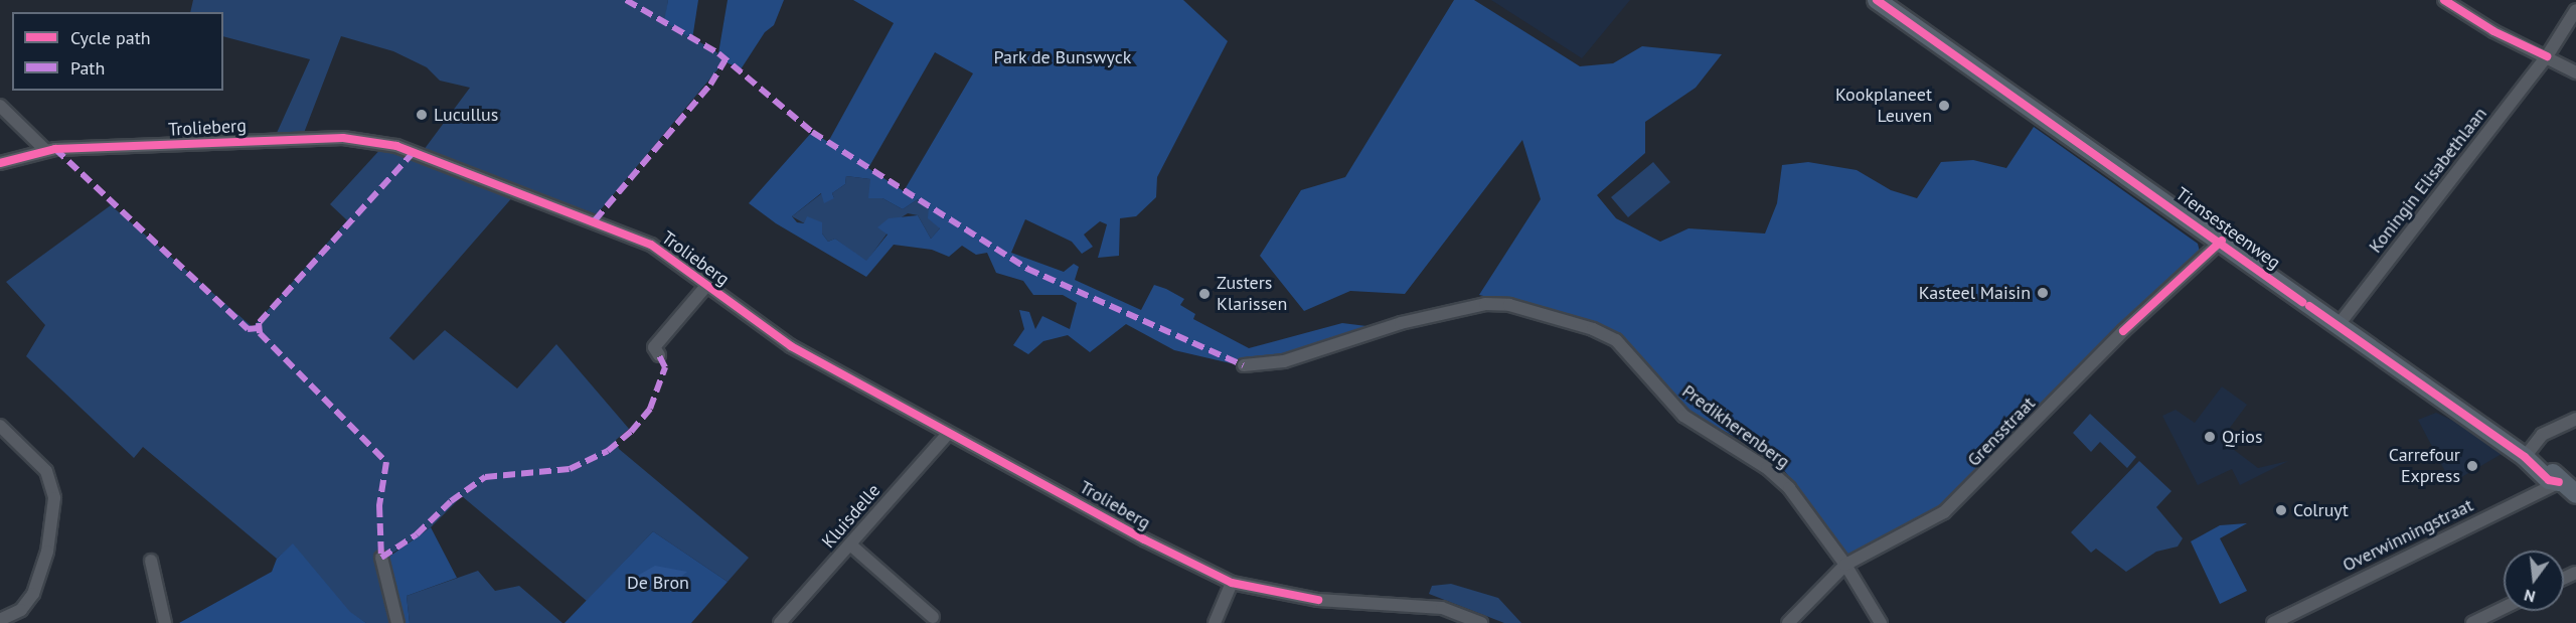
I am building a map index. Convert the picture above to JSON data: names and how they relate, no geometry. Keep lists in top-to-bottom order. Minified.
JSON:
{"streets":{"main road":["Tiensesteenweg"],"street":["Trolieberg","Koningin Elisabethlaan","Predikherenberg","Grensstraat","Kluisdelle","Overwinningstraat"]},"crossings":[["Trolieberg","Kluisdelle"],["Koningin Elisabethlaan","Tiensesteenweg"],["Tiensesteenweg","Grensstraat"],["Tiensesteenweg","Overwinningstraat"],["Predikherenberg","Grensstraat"]],"parks":["Park de Bunswyck","De Bron"],"places":["Kookplaneet Leuven","Lucullus","Kasteel Maisin","Zusters Klarissen","Qrios","Carrefour Express","Colruyt"],"legend":["Cycle path","Path"],"north":"bottom"}
